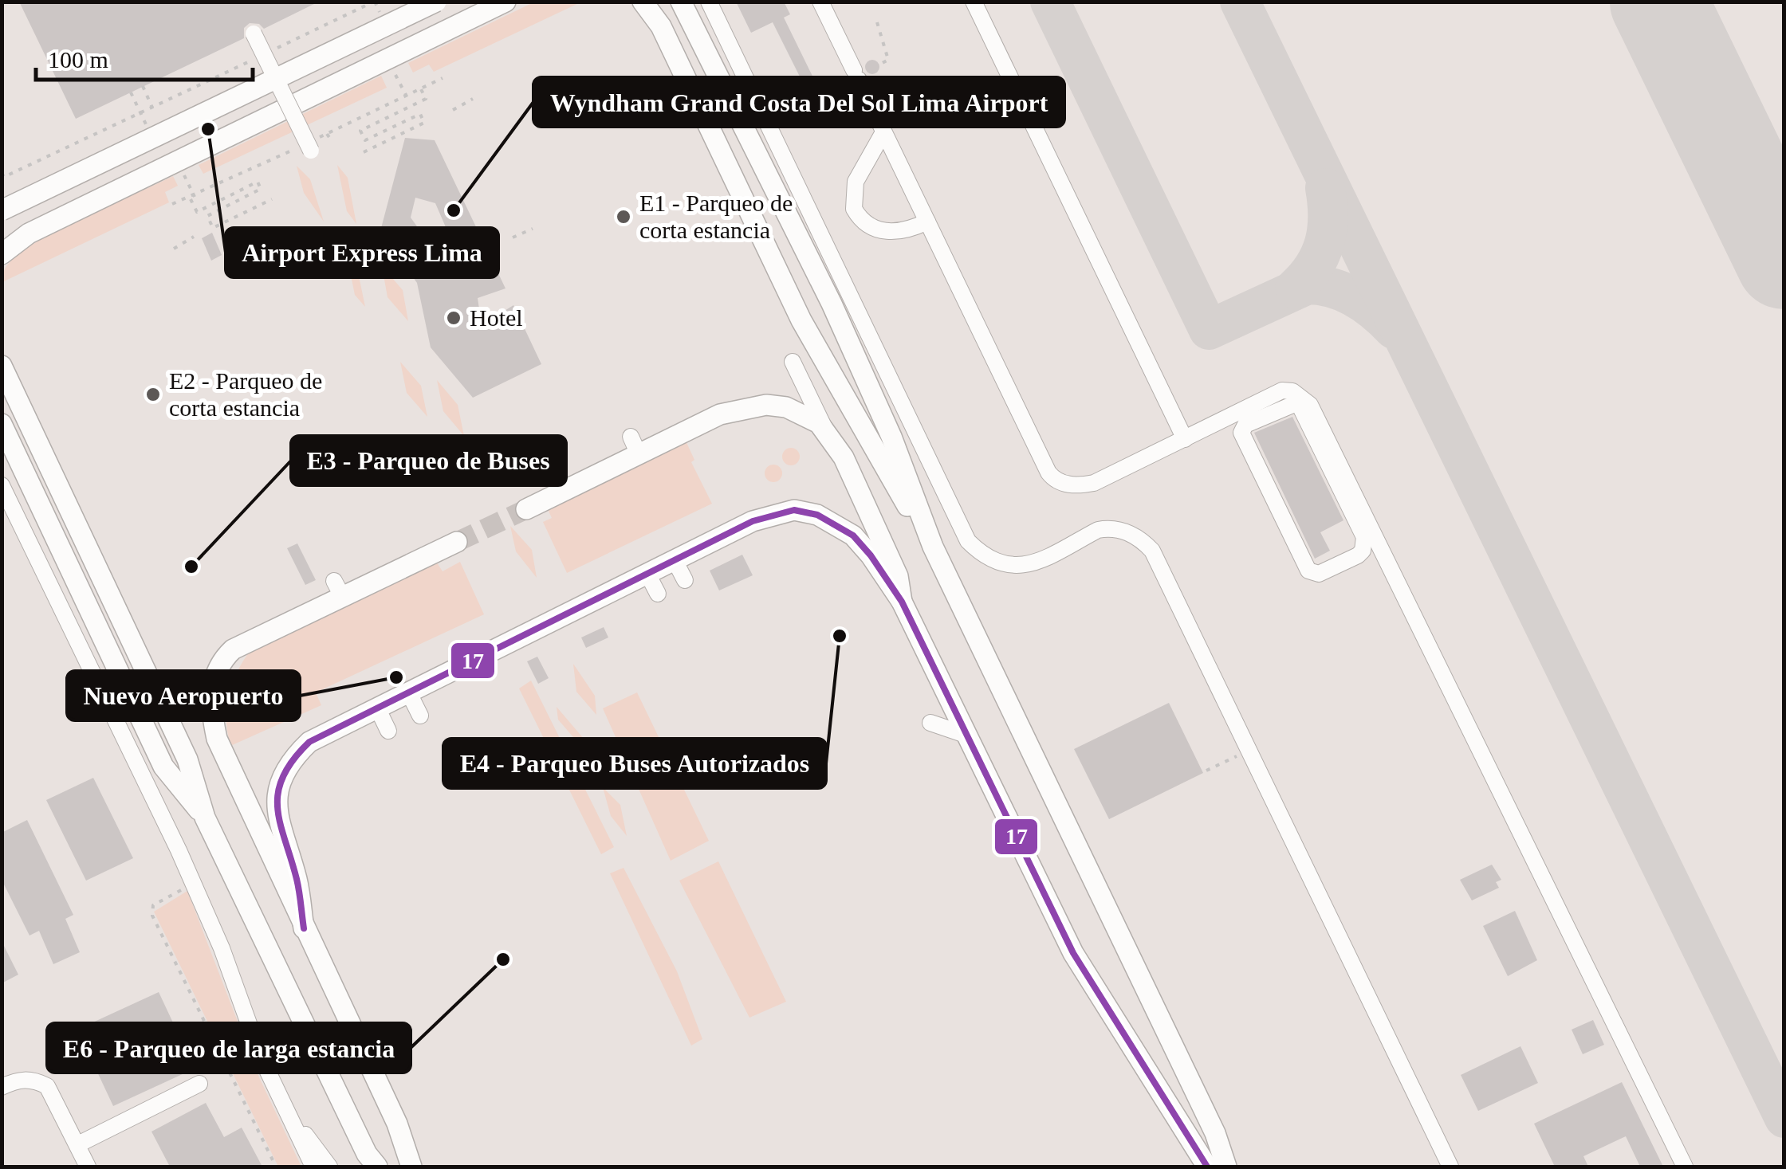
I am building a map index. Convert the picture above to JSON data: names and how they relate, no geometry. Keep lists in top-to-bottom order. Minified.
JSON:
{"places":["Airport Express Lima","Wyndham Grand Costa Del Sol Lima Airport","E1 - Parqueo de corta estancia","Hotel","E2 - Parqueo de corta estancia","E3 - Parqueo de Buses","E4 - Parqueo Buses Autorizados","Nuevo Aeropuerto","E6 - Parqueo de larga estancia"],"lines":["transit line 17"],"scale_bar":"100 m"}
